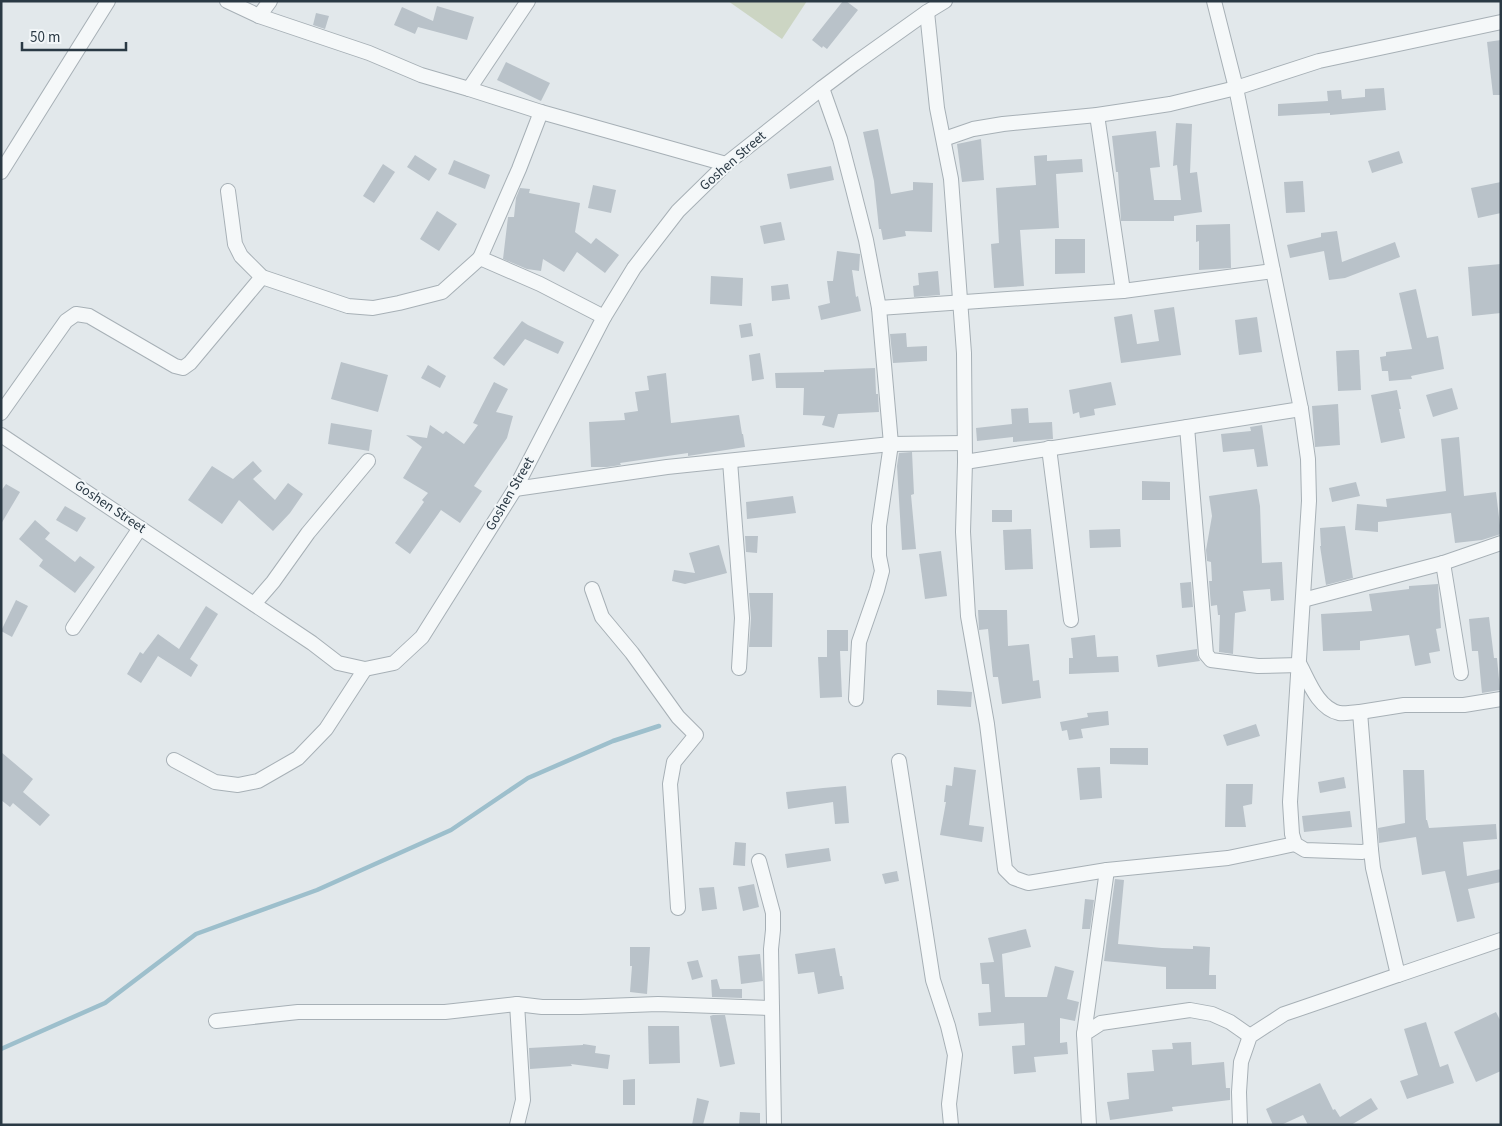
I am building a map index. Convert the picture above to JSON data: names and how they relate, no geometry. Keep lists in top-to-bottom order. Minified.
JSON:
{"streets":{"street":["Goshen Street"]},"scale_bar":"50 m"}
